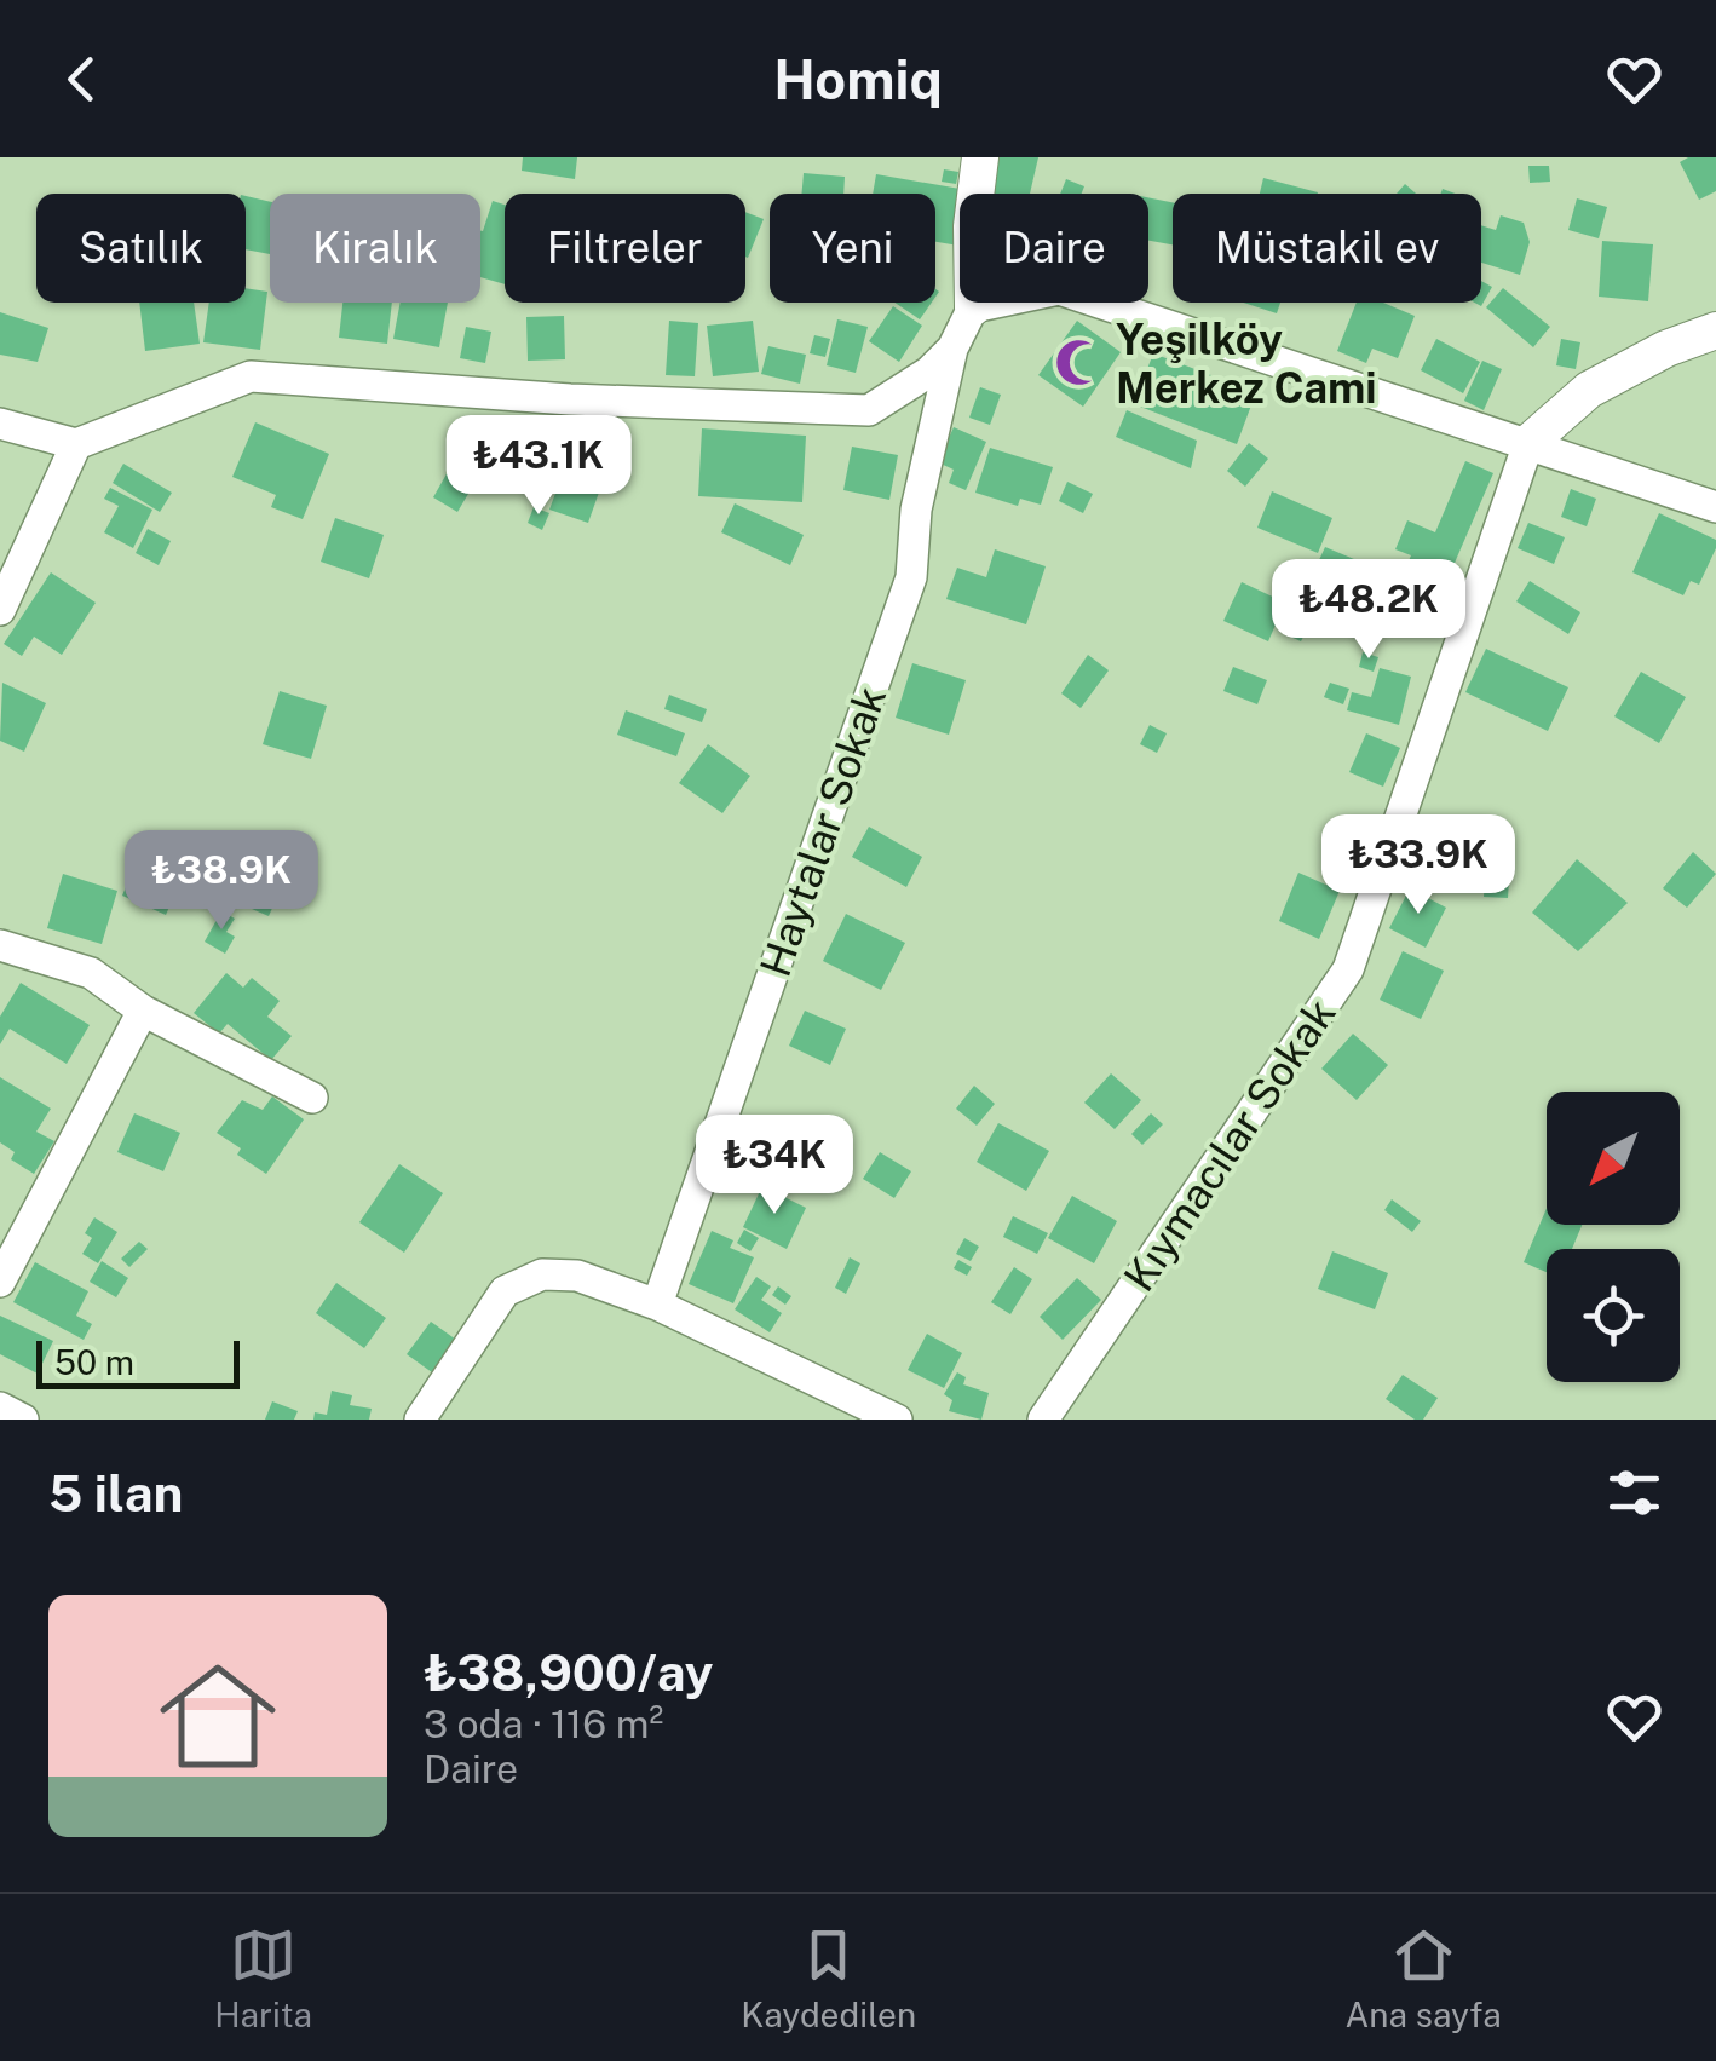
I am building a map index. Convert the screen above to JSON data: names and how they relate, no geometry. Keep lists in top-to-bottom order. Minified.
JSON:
{"streets":{"street":["Haytalar Sokak","Kıymacılar Sokak"]},"places":{"mosque":["Yeşilköy Merkez Cami"]},"scale_bar":"50 m","north":"bottom left","page":{"header":"Homiq","chip":["Satılık","Kiralık","Filtreler","Yeni","Daire","Müstakil ev"],"price":["₺43.1K","₺48.2K","₺33.9K","₺38.9K","₺34K"],"scale":"50 m","heading":"5 ilan","list":[{"name":"₺38,900/ay","note":"3 oda · 116 m² · Daire"}],"tabs":["Harita","Kaydedilen","Ana sayfa"]}}
